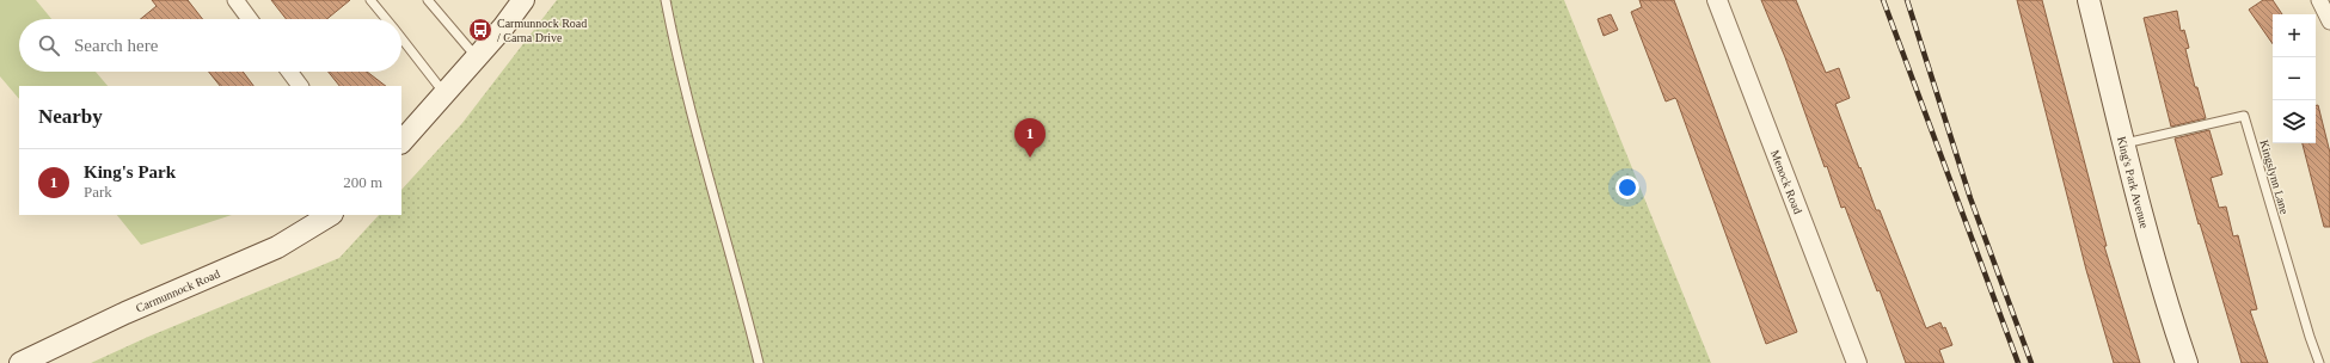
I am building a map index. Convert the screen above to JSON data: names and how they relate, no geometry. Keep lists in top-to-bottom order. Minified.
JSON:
{"streets":{"main road":["King's Park Avenue","Carmunnock Road"],"street":["Menock Road"],"lane":["Kingslynn Lane"]},"crossings":[["Kingslynn Lane","King's Park Avenue"]],"places":{"bus stop":["Carmunnock Road / Carna Drive"]},"page":{"map_buttons":["+","−"],"search":"Search here","heading":"Nearby","pins":"1","list":[{"mark":"1","name":"King's Park","note":"Park","value":"200 m"}]}}
